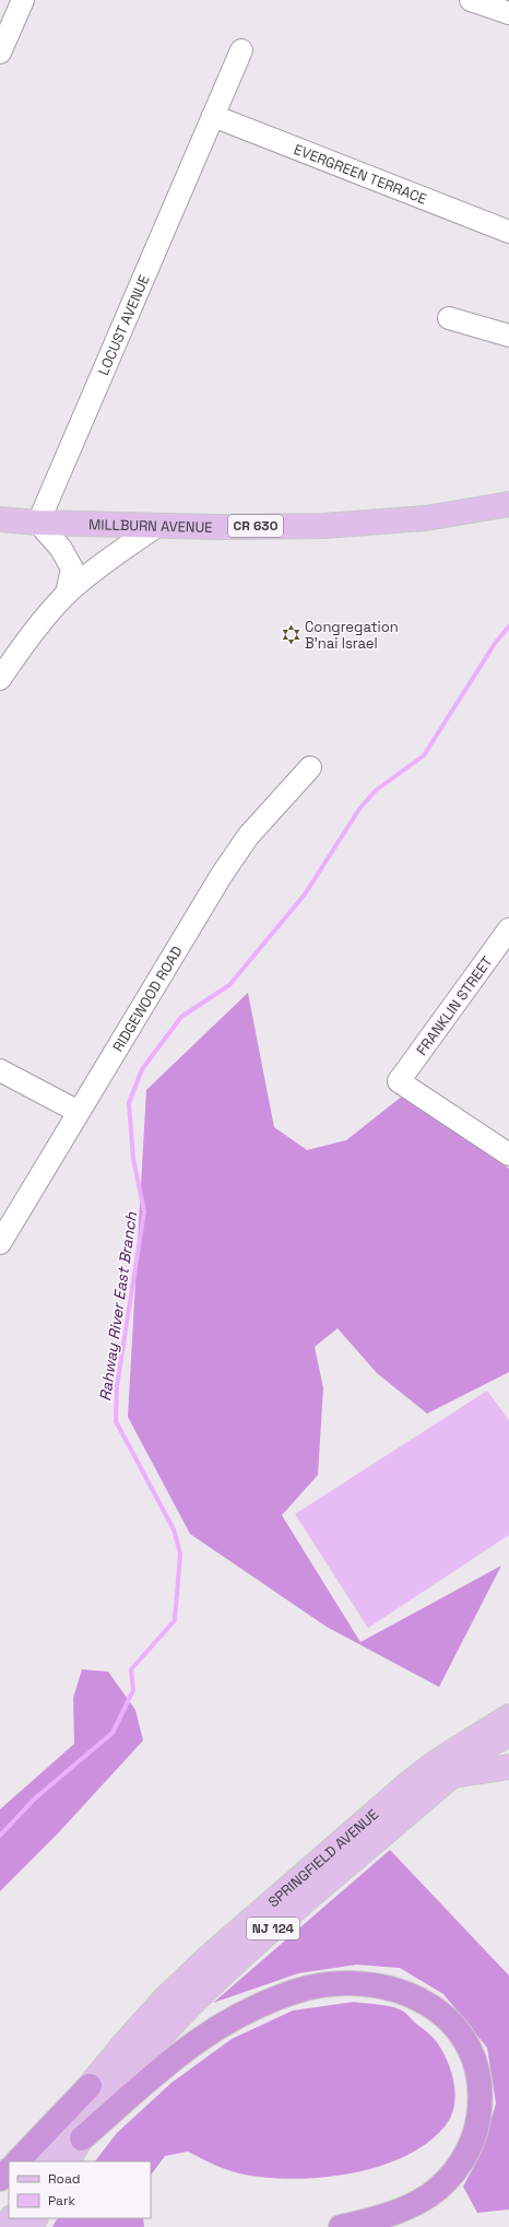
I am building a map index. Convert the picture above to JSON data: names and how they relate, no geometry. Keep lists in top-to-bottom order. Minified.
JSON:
{"streets":{"main road":["MILLBURN AVENUE","CR 630","SPRINGFIELD AVENUE","NJ 124"],"street":["EVERGREEN TERRACE","LOCUST AVENUE","RIDGEWOOD ROAD","FRANKLIN STREET"]},"crossings":[["EVERGREEN TERRACE","LOCUST AVENUE"],["LOCUST AVENUE","MILLBURN AVENUE"]],"water":["Rahway River East Branch"],"places":{"synagogue":["Congregation B'nai Israel"]},"legend":["Road","Park"]}
